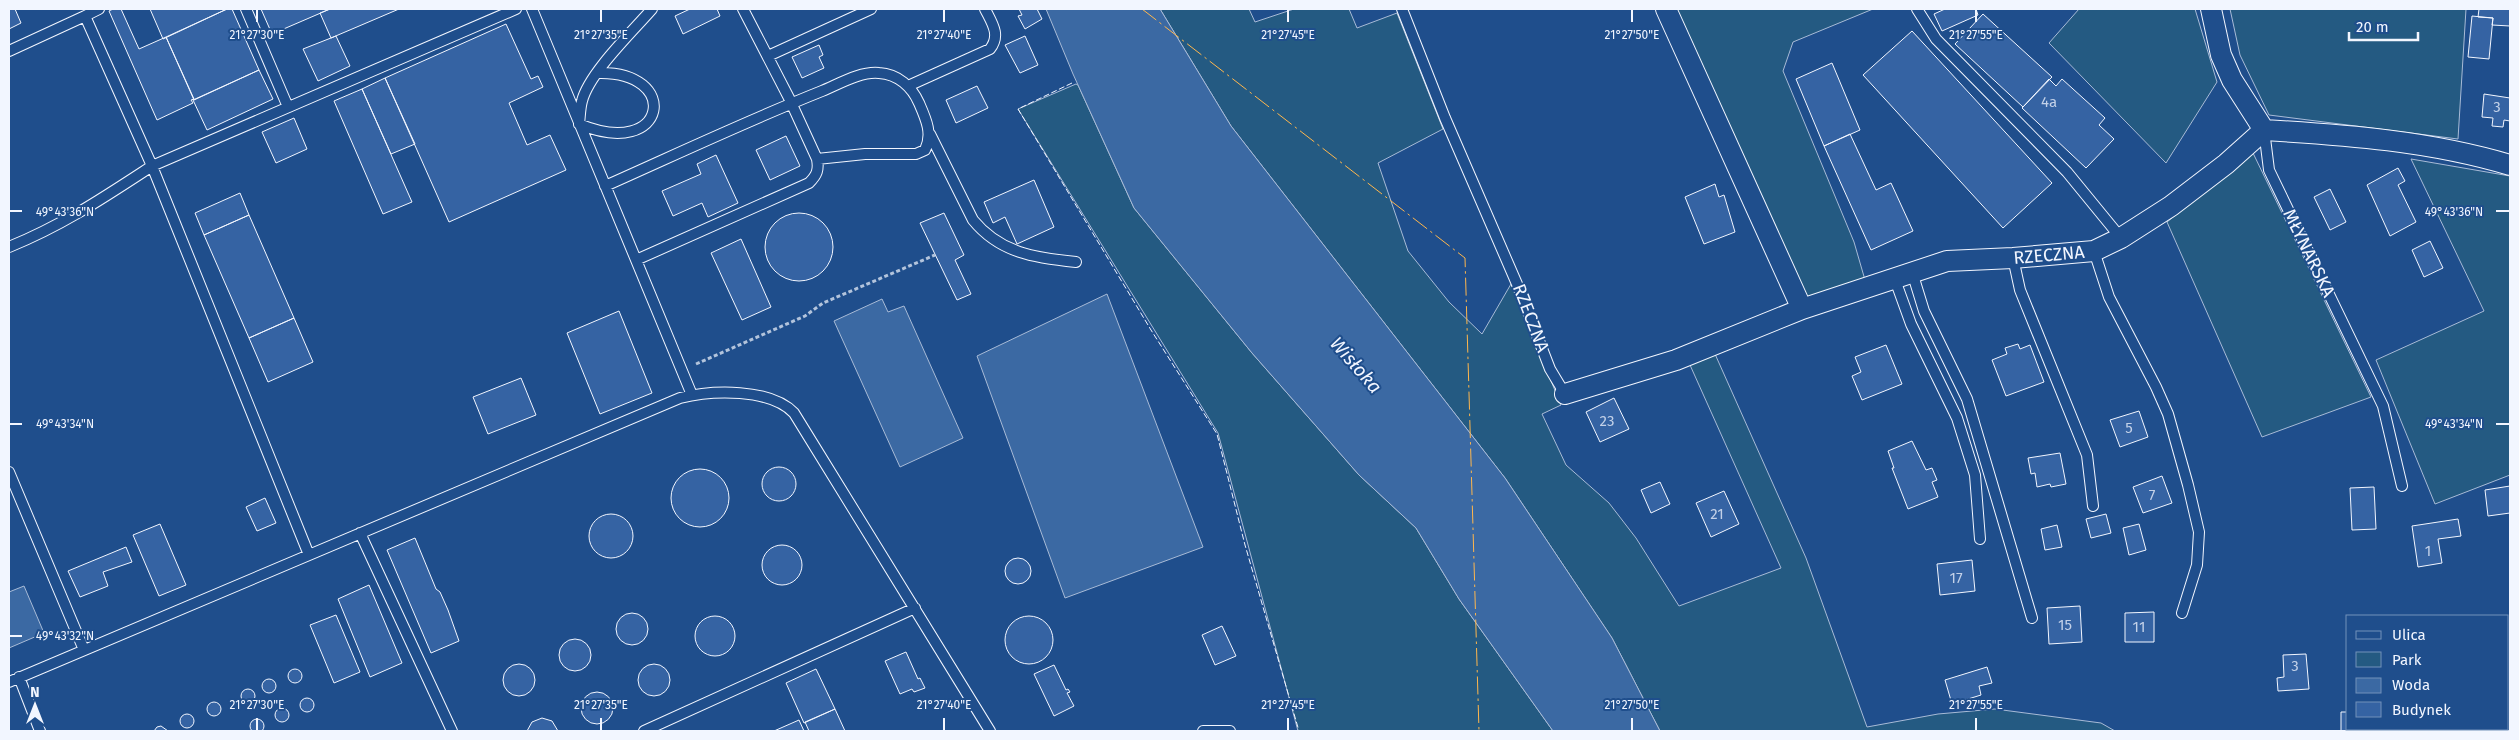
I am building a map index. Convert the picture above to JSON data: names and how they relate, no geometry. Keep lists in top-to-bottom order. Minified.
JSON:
{"streets":{"street":["MŁYNARSKA","RZECZNA"]},"crossings":[["MŁYNARSKA","RZECZNA"]],"water":["Wisłoka"],"house_numbers":["4a","3","23","5","7","21","1","17","15","11","3"],"legend":["Ulica","Park","Woda","Budynek"],"scale_bar":"20 m","north":"top","coordinates":["21°27'30\"E","21°27'35\"E","21°27'40\"E","21°27'45\"E","21°27'50\"E","21°27'55\"E","49°43'36\"N","49°43'34\"N","49°43'32\"N"]}
